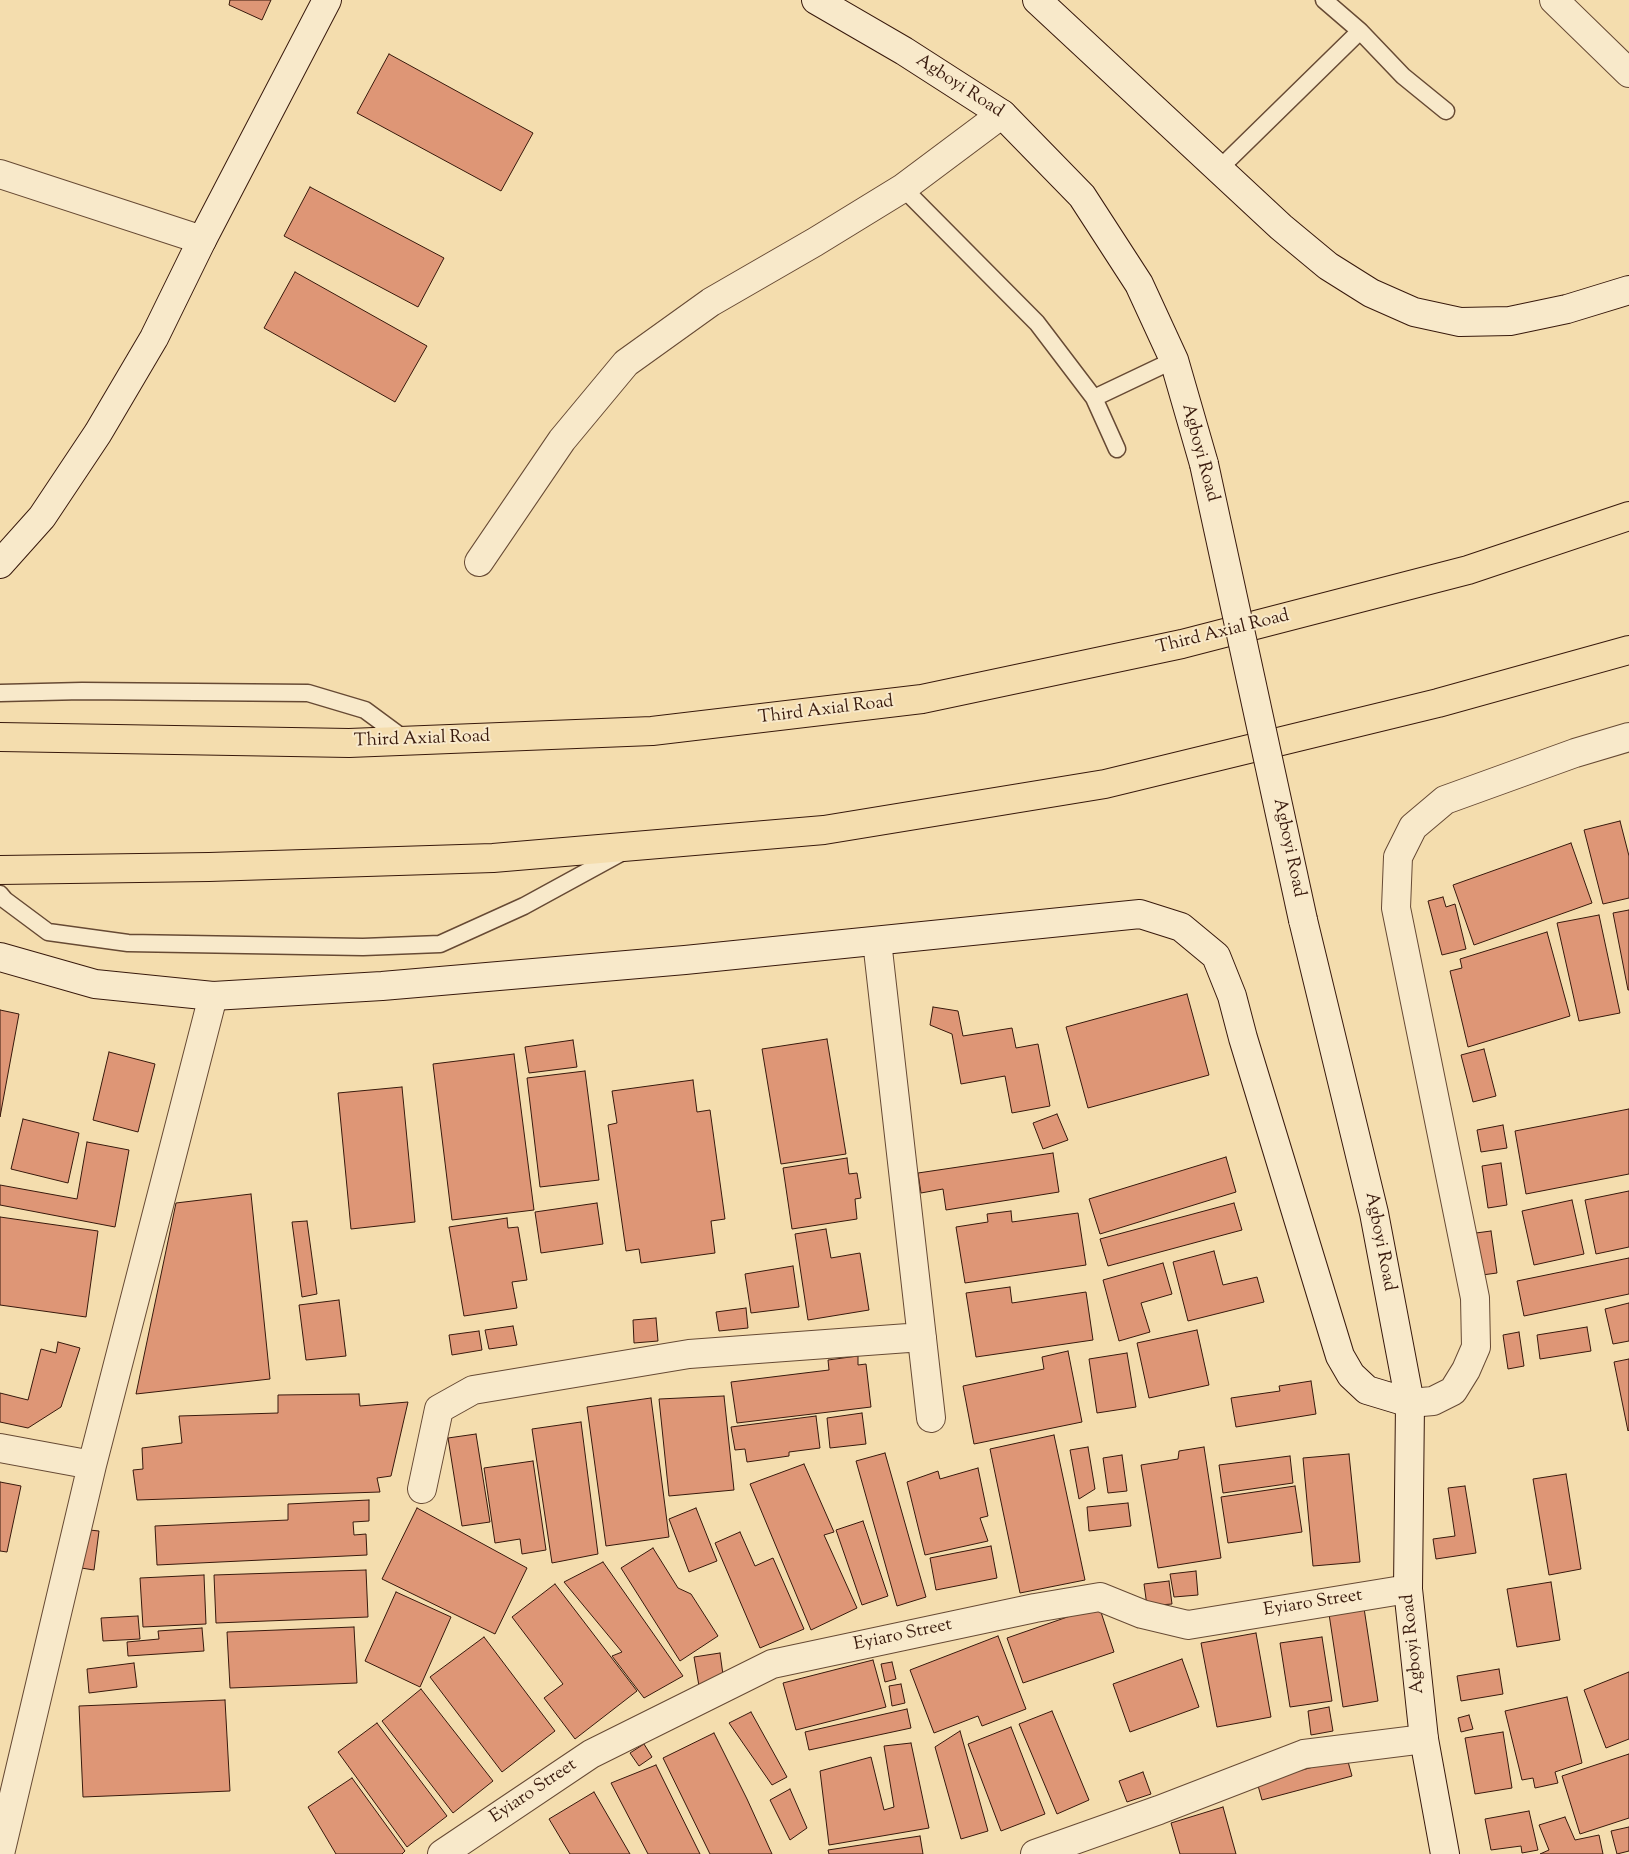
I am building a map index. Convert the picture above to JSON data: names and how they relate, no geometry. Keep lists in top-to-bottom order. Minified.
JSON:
{"streets":{"highway":["Third Axial Road"],"street":["Agboyi Road","Eyiaro Street"]},"crossings":[["Agboyi Road","Eyiaro Street"]]}
